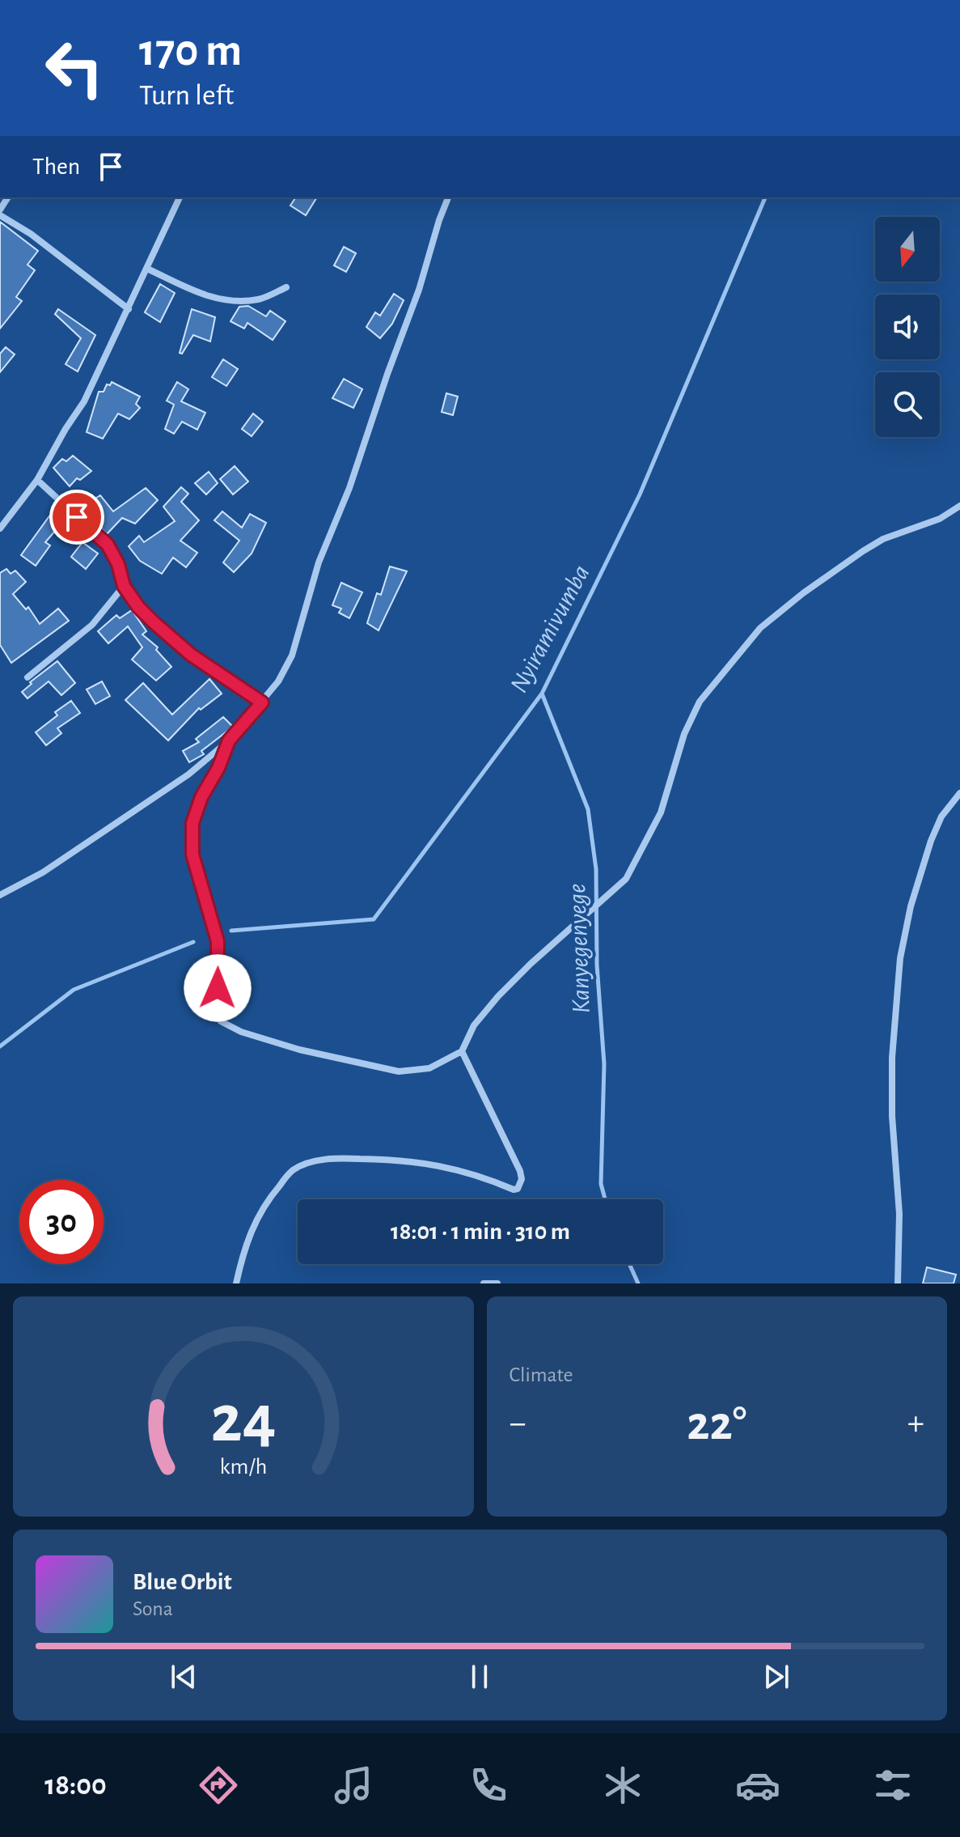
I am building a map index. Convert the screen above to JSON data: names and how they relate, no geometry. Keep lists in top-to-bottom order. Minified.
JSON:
{"water":["Nyiramivumba","Kanyegenyege"],"north":"bottom","page":{"turn":["170 m","Turn left"],"then":"Then","limit":"30","trip":"18:01 · 1 min · 310 m","tile":"Climate","heat":["−","22°","+"],"song":["Blue Orbit","Sona"],"tabs":"18:00","gauge":["24","km/h"]}}
